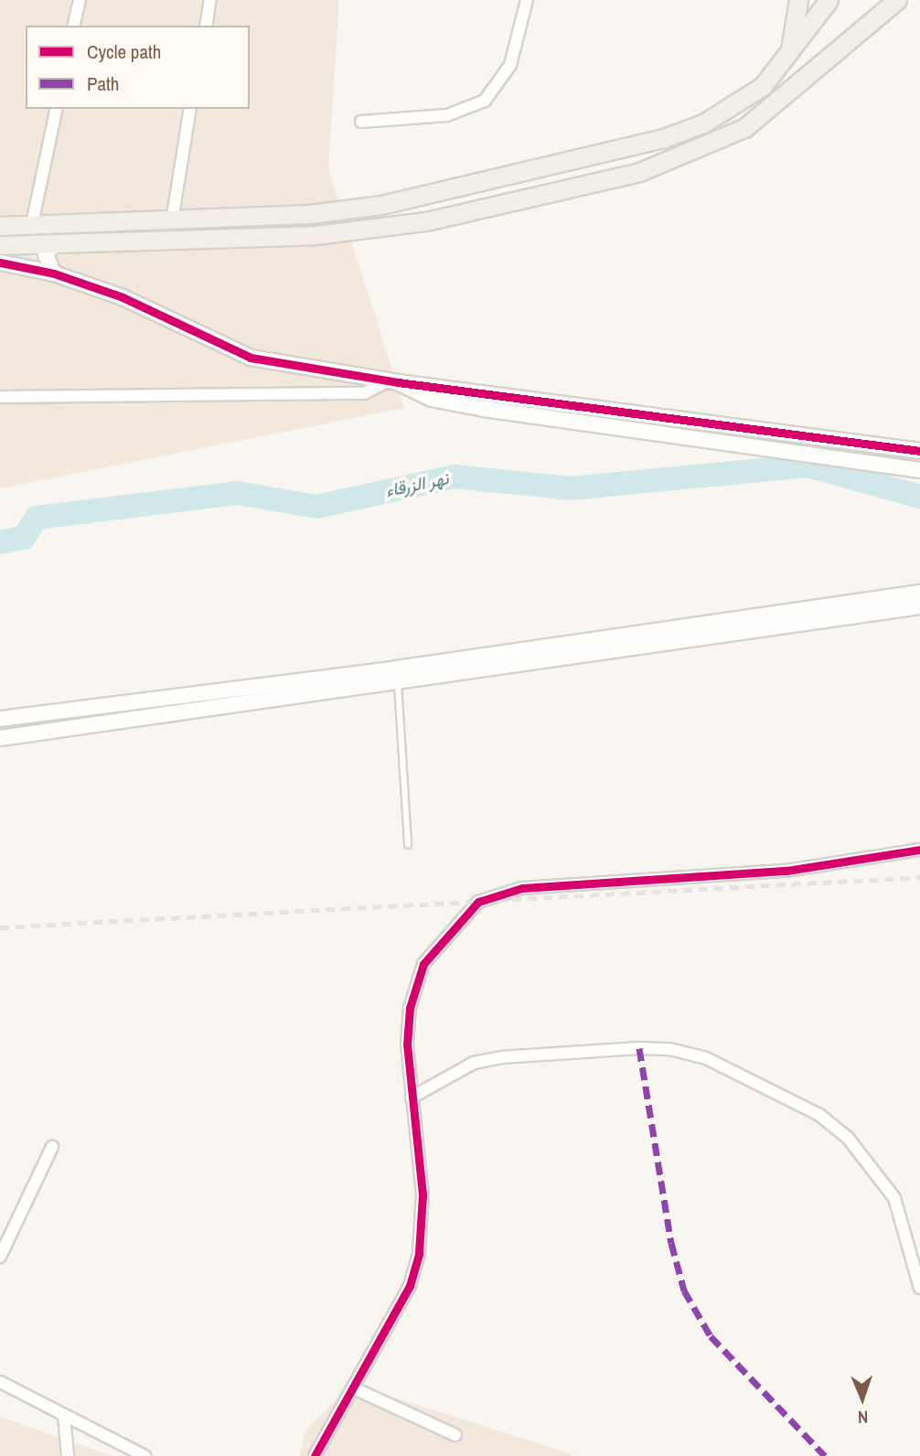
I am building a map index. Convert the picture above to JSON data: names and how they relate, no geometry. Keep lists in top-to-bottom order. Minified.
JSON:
{"water":["نهر الزرقاء"],"legend":["Cycle path","Path"],"north":"bottom"}
